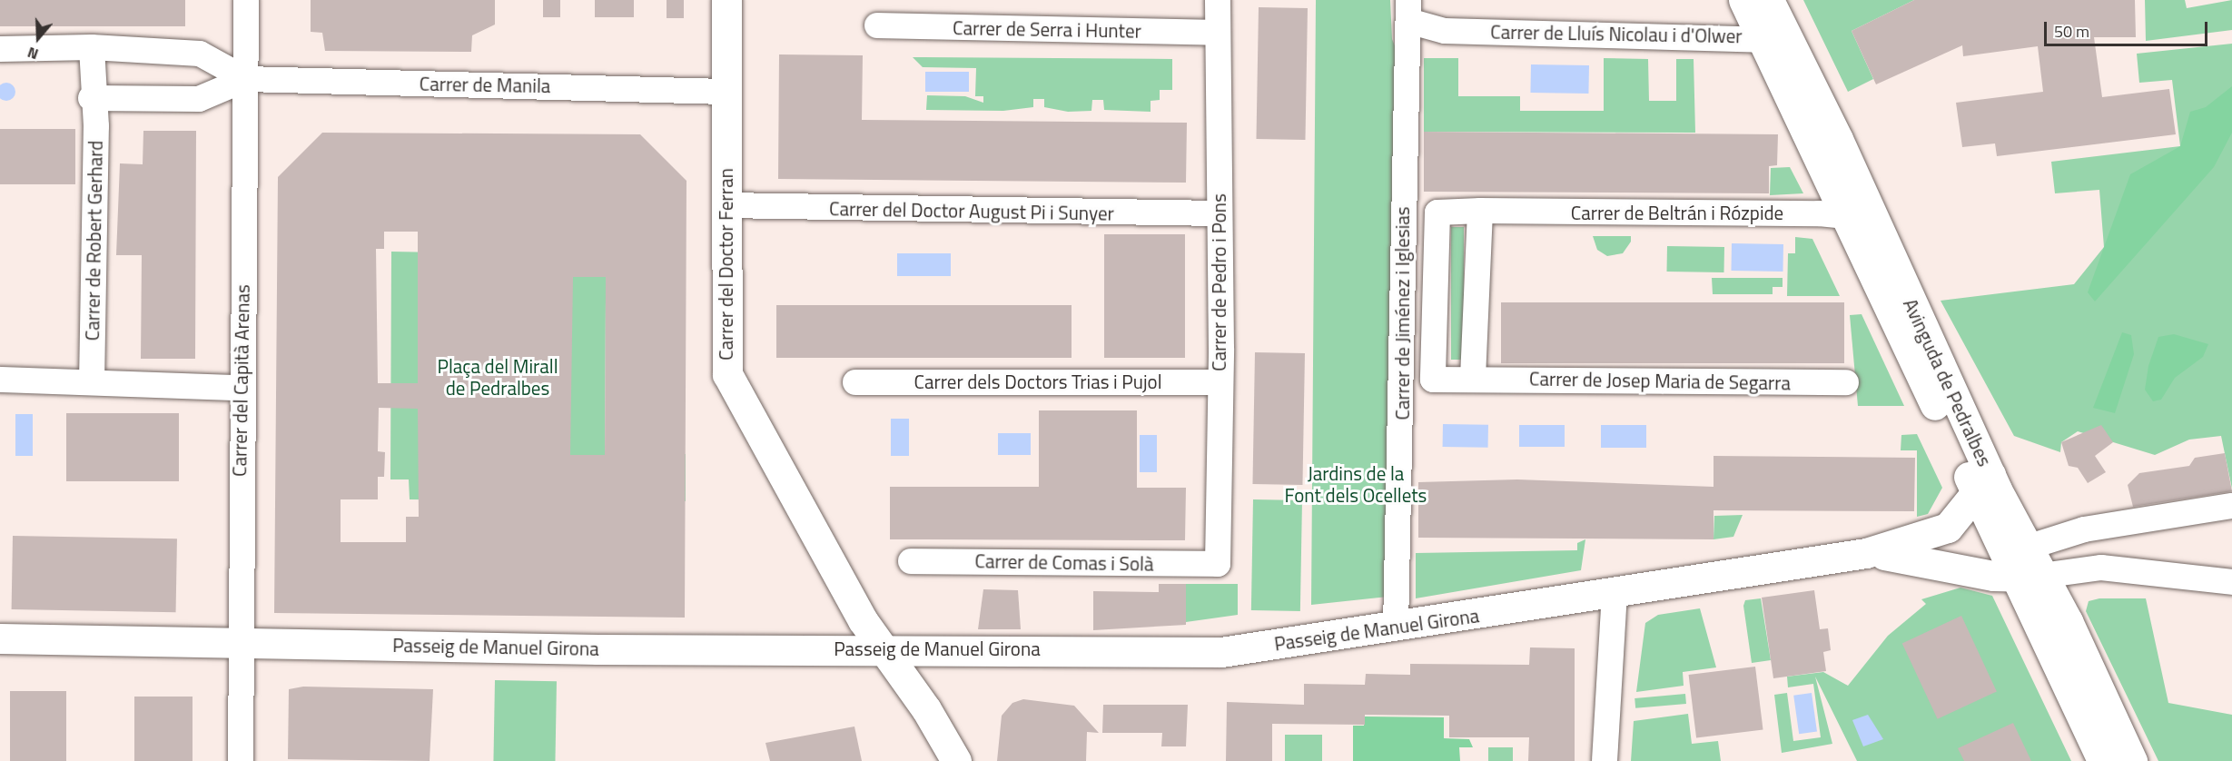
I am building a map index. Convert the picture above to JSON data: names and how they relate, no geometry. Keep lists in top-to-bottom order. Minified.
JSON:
{"streets":{"street":["Carrer de Serra i Hunter","Carrer de Lluís Nicolau i d'Olwer","Carrer de Manila","Carrer del Doctor August Pi i Sunyer","Carrer de Beltrán i Rózpide","Carrer de Robert Gerhard","Carrer del Doctor Ferran","Carrer de Pedro i Pons","Carrer de Jiménez i Iglesias","Carrer del Capità Arenas","Carrer de Josep Maria de Segarra","Carrer dels Doctors Trias i Pujol","Avinguda de Pedralbes","Carrer de Comas i Solà","Passeig de Manuel Girona"]},"crossings":[["Carrer de Serra i Hunter","Carrer de Pedro i Pons"],["Carrer de Lluís Nicolau i d'Olwer","Carrer de Jiménez i Iglesias"],["Carrer de Lluís Nicolau i d'Olwer","Avinguda de Pedralbes"],["Carrer de Manila","Carrer de Robert Gerhard"],["Carrer de Manila","Carrer del Doctor Ferran"],["Carrer de Manila","Carrer del Capità Arenas"],["Carrer del Doctor August Pi i Sunyer","Carrer del Doctor Ferran"],["Carrer del Doctor August Pi i Sunyer","Carrer de Pedro i Pons"],["Carrer de Beltrán i Rózpide","Carrer de Josep Maria de Segarra"],["Carrer de Beltrán i Rózpide","Avinguda de Pedralbes"],["Carrer del Doctor Ferran","Passeig de Manuel Girona"],["Carrer de Pedro i Pons","Carrer dels Doctors Trias i Pujol"],["Carrer de Pedro i Pons","Carrer de Comas i Solà"],["Carrer de Jiménez i Iglesias","Passeig de Manuel Girona"],["Carrer del Capità Arenas","Passeig de Manuel Girona"]],"parks":["Plaça del Mirall de Pedralbes","Jardins de la Font dels Ocellets"],"scale_bar":"50 m","north":"bottom"}
